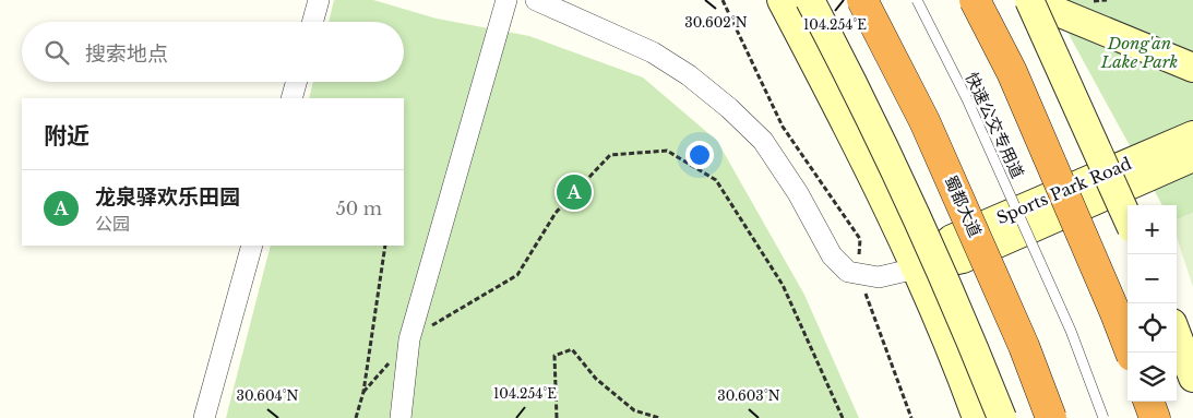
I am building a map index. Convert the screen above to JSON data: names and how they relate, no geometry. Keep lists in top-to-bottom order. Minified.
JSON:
{"streets":{"highway":["蜀都大道"],"main road":["Sports Park Road"],"lane":["快速公交专用道"]},"parks":["Dong'an Lake Park"],"page":{"search":"搜索地点","heading":"附近","list":[{"mark":"A","name":"龙泉驿欢乐田园","note":"公园","value":"50 m"}],"pins":"A","map_buttons":["+","−"]},"coordinates":["30.602°N","104.254°E","30.604°N","30.603°N"]}
